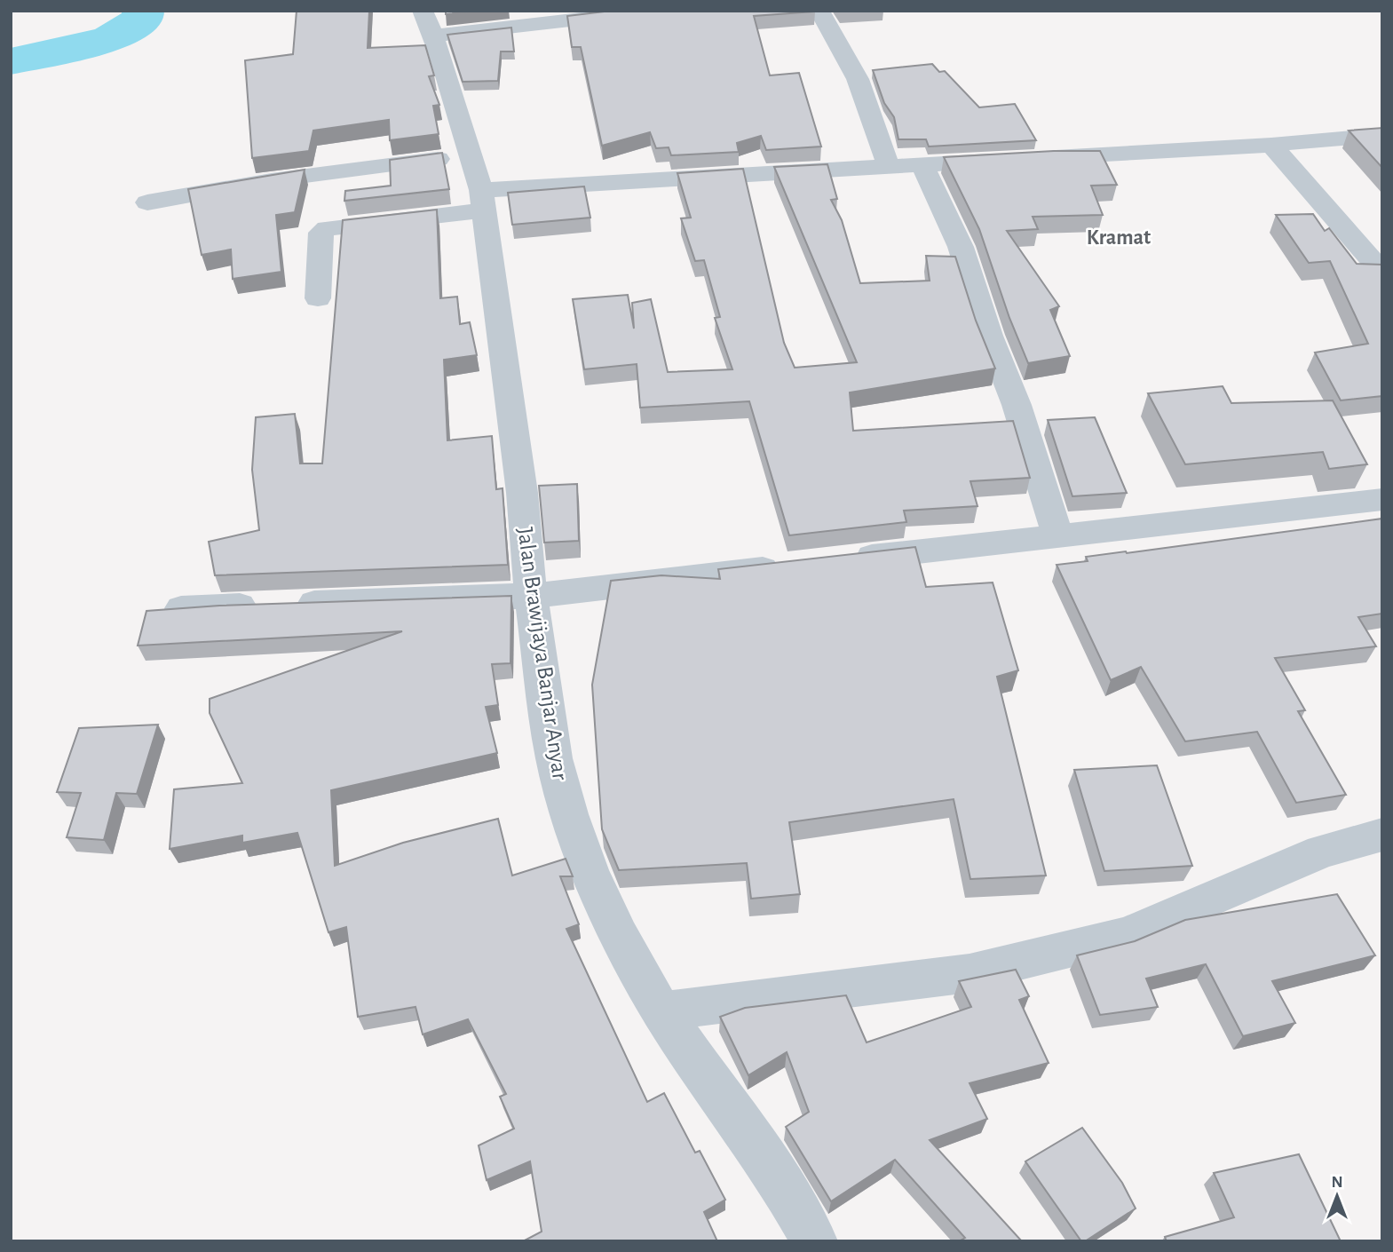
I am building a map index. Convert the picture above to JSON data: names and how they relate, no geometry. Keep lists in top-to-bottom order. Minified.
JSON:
{"streets":{"street":["Jalan Brawijaya Banjar Anyar"]},"districts":["Kramat"],"north":"top"}
